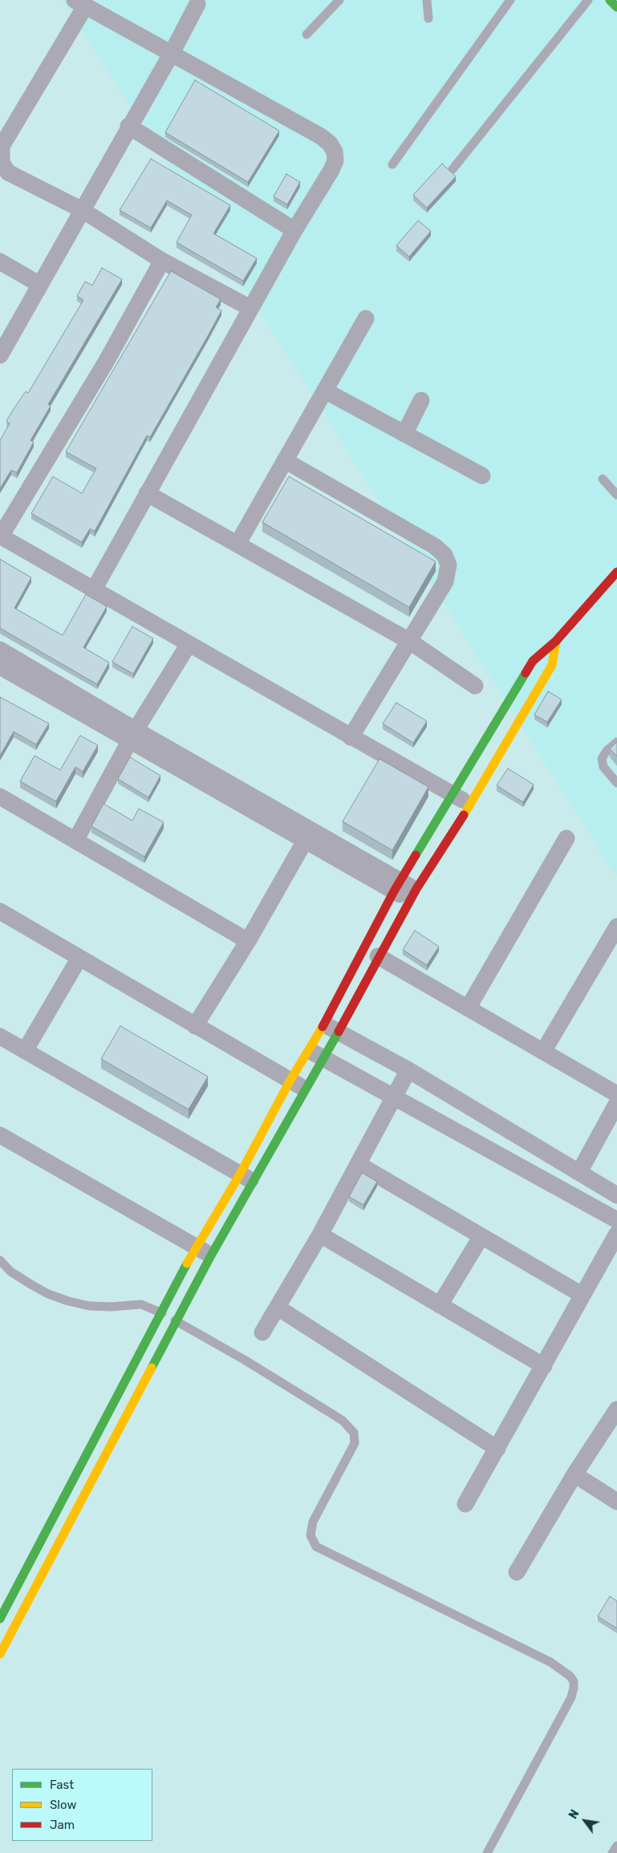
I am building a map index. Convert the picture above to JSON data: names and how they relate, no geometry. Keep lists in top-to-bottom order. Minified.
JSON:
{"legend":["Fast","Slow","Jam"],"north":"top left"}
